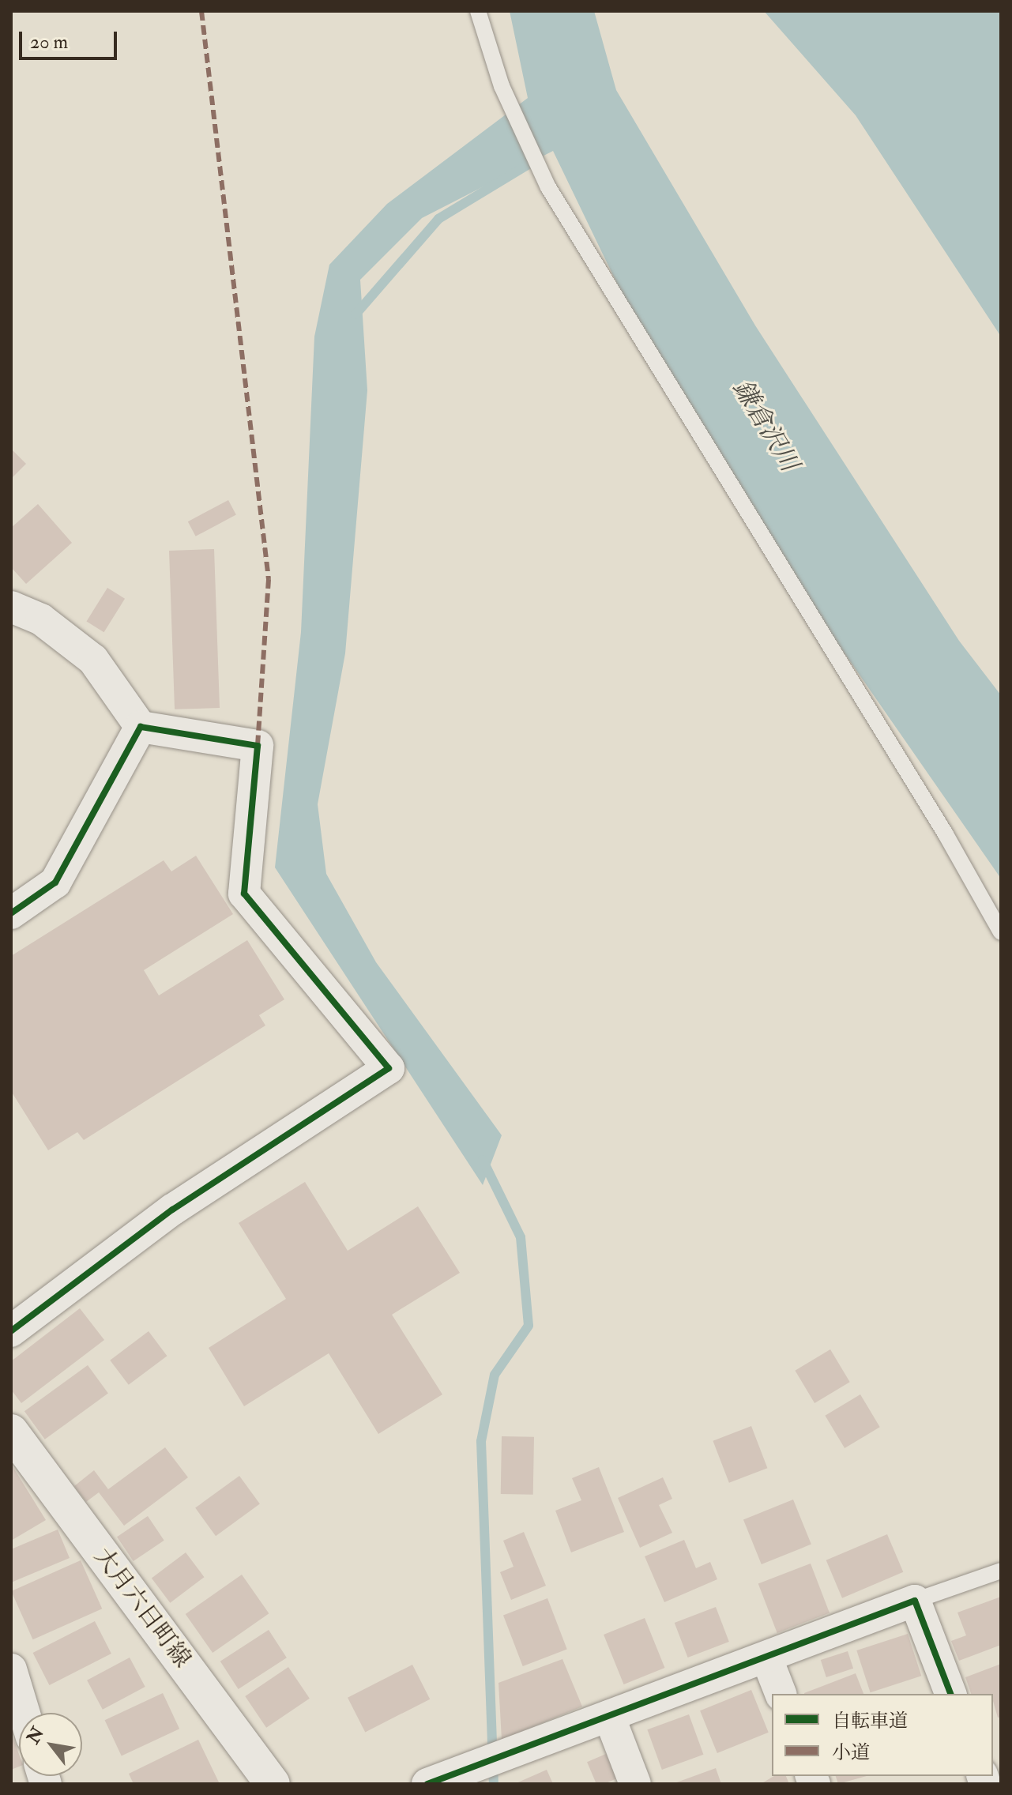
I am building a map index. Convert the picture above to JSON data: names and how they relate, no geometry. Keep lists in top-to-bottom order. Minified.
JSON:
{"streets":{"main road":["大月六日町線"]},"water":["鎌倉沢川"],"legend":["自転車道","小道"],"scale_bar":"20 m","north":"top left"}
